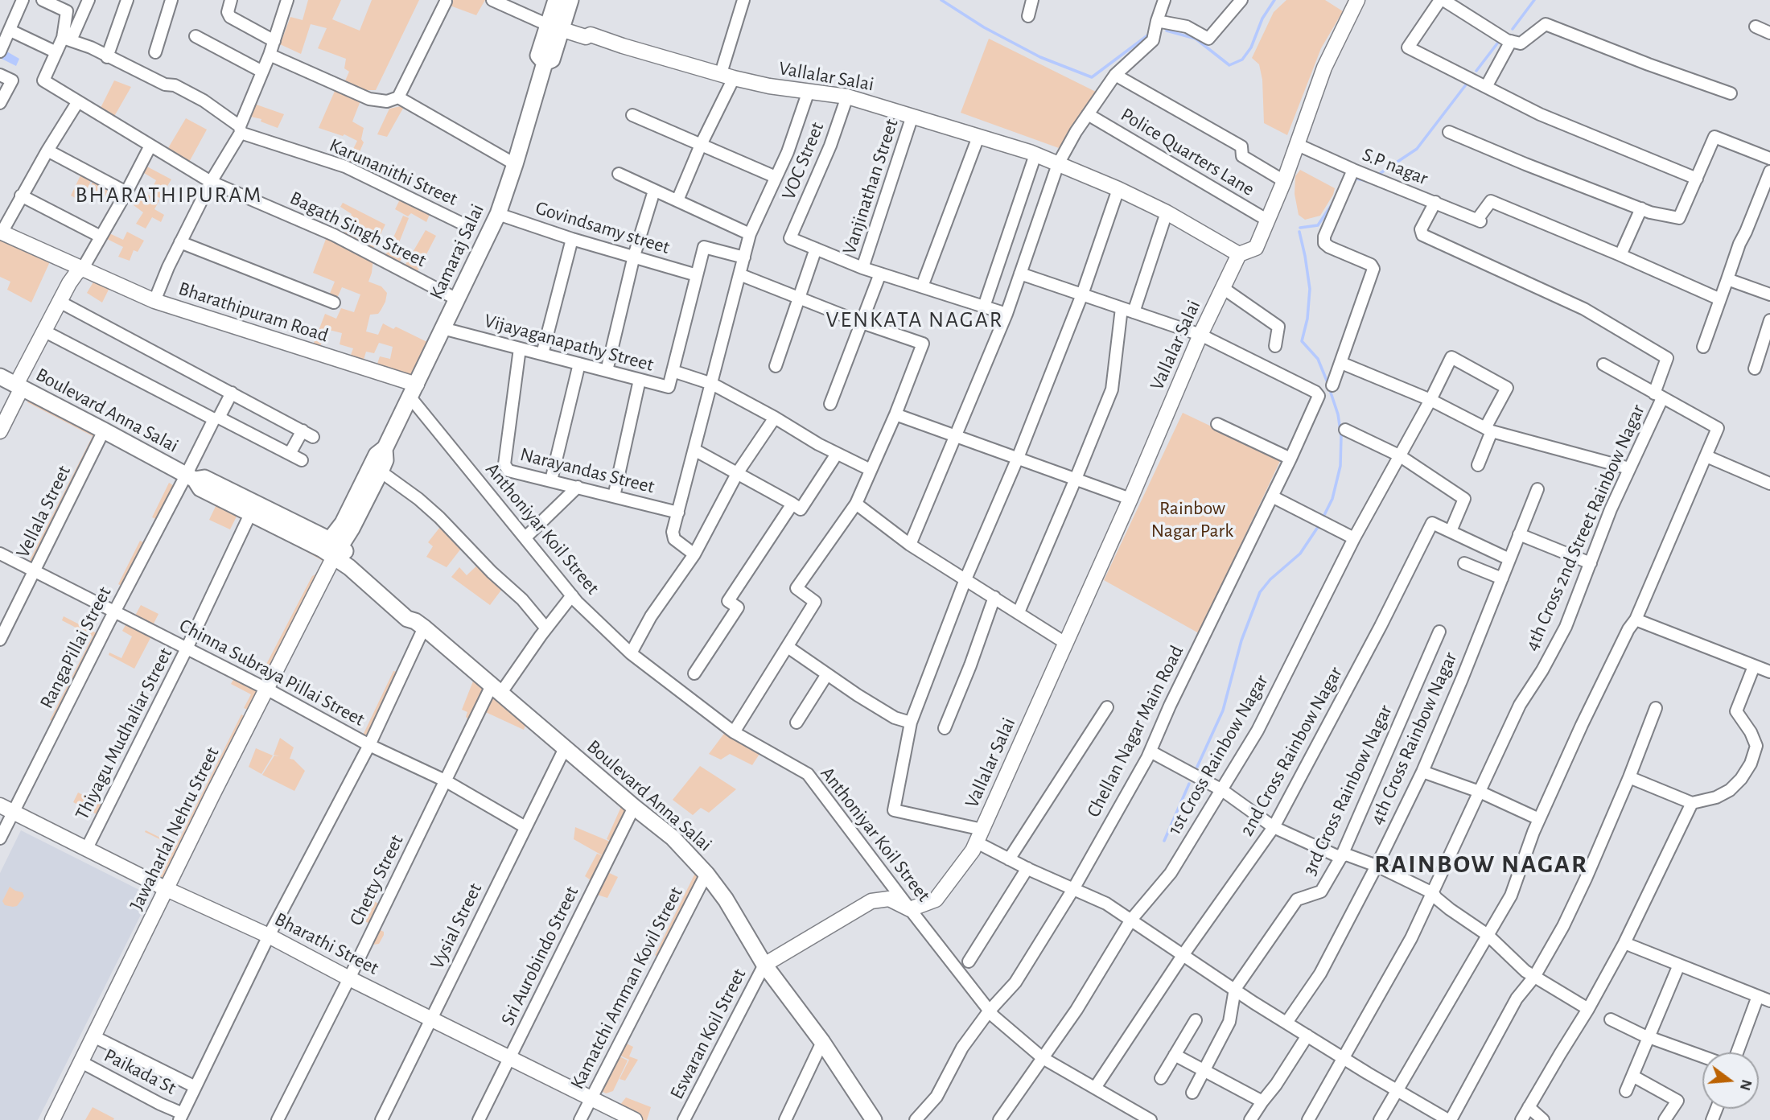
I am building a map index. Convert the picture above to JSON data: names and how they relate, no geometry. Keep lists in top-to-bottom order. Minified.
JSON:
{"streets":{"main road":["Kamaraj Salai","Boulevard Anna Salai"],"street":["Vallalar Salai","Police Quarters Lane","VOC Street","S.P nagar","Karunanithi Street","Vanjinathan Street","Govindsamy street","Bagath Singh Street","Bharathipuram Road","Vijayaganapathy Street","Narayandas Street","Vellala Street","4th Cross 2nd Street Rainbow Nagar","Anthoniyar Koil Street","RangaPillai Street","Chinna Subraya Pillai Street","Chellan Nagar Main Road","Thiyagu Mudhaliar Street","4th Cross Rainbow Nagar","2nd Cross Rainbow Nagar","1st Cross Rainbow Nagar","3rd Cross Rainbow Nagar","Jawaharlal Nehru Street","Chetty Street","Vysial Street","Bharathi Street","Sri Aurobindo Street","Kamatchi Amman Kovil Street","Eswaran Koil Street","Paikada St"]},"crossings":[["Vallalar Salai","VOC Street"],["Vallalar Salai","Vanjinathan Street"],["Vallalar Salai","Kamaraj Salai"],["Vallalar Salai","Anthoniyar Koil Street"],["Vallalar Salai","Chellan Nagar Main Road"],["S.P nagar","4th Cross 2nd Street Rainbow Nagar"],["Govindsamy street","Kamaraj Salai"],["Bagath Singh Street","Kamaraj Salai"],["Kamaraj Salai","Bharathipuram Road"],["Kamaraj Salai","Vijayaganapathy Street"],["Kamaraj Salai","Boulevard Anna Salai"],["Kamaraj Salai","Anthoniyar Koil Street"],["Kamaraj Salai","Jawaharlal Nehru Street"],["Bharathipuram Road","Anthoniyar Koil Street"],["Vijayaganapathy Street","Narayandas Street"],["Boulevard Anna Salai","Vellala Street"],["Boulevard Anna Salai","RangaPillai Street"],["Boulevard Anna Salai","Thiyagu Mudhaliar Street"],["Boulevard Anna Salai","Jawaharlal Nehru Street"],["Boulevard Anna Salai","Chetty Street"],["Boulevard Anna Salai","Vysial Street"],["Boulevard Anna Salai","Sri Aurobindo Street"],["Boulevard Anna Salai","Kamatchi Amman Kovil Street"],["Boulevard Anna Salai","Eswaran Koil Street"],["Vellala Street","Chinna Subraya Pillai Street"],["Anthoniyar Koil Street","Chellan Nagar Main Road"],["Anthoniyar Koil Street","2nd Cross Rainbow Nagar"],["Anthoniyar Koil Street","1st Cross Rainbow Nagar"],["Anthoniyar Koil Street","Chetty Street"],["RangaPillai Street","Chinna Subraya Pillai Street"],["RangaPillai Street","Bharathi Street"],["Chinna Subraya Pillai Street","Thiyagu Mudhaliar Street"],["Chinna Subraya Pillai Street","Jawaharlal Nehru Street"],["Chinna Subraya Pillai Street","Chetty Street"],["Chinna Subraya Pillai Street","Vysial Street"],["Thiyagu Mudhaliar Street","Bharathi Street"],["Jawaharlal Nehru Street","Bharathi Street"],["Jawaharlal Nehru Street","Paikada St"],["Chetty Street","Bharathi Street"],["Vysial Street","Bharathi Street"],["Bharathi Street","Sri Aurobindo Street"],["Bharathi Street","Kamatchi Amman Kovil Street"]],"districts":["BHARATHIPURAM","VENKATA NAGAR","RAINBOW NAGAR"],"parks":["Rainbow Nagar Park"],"north":"right"}
